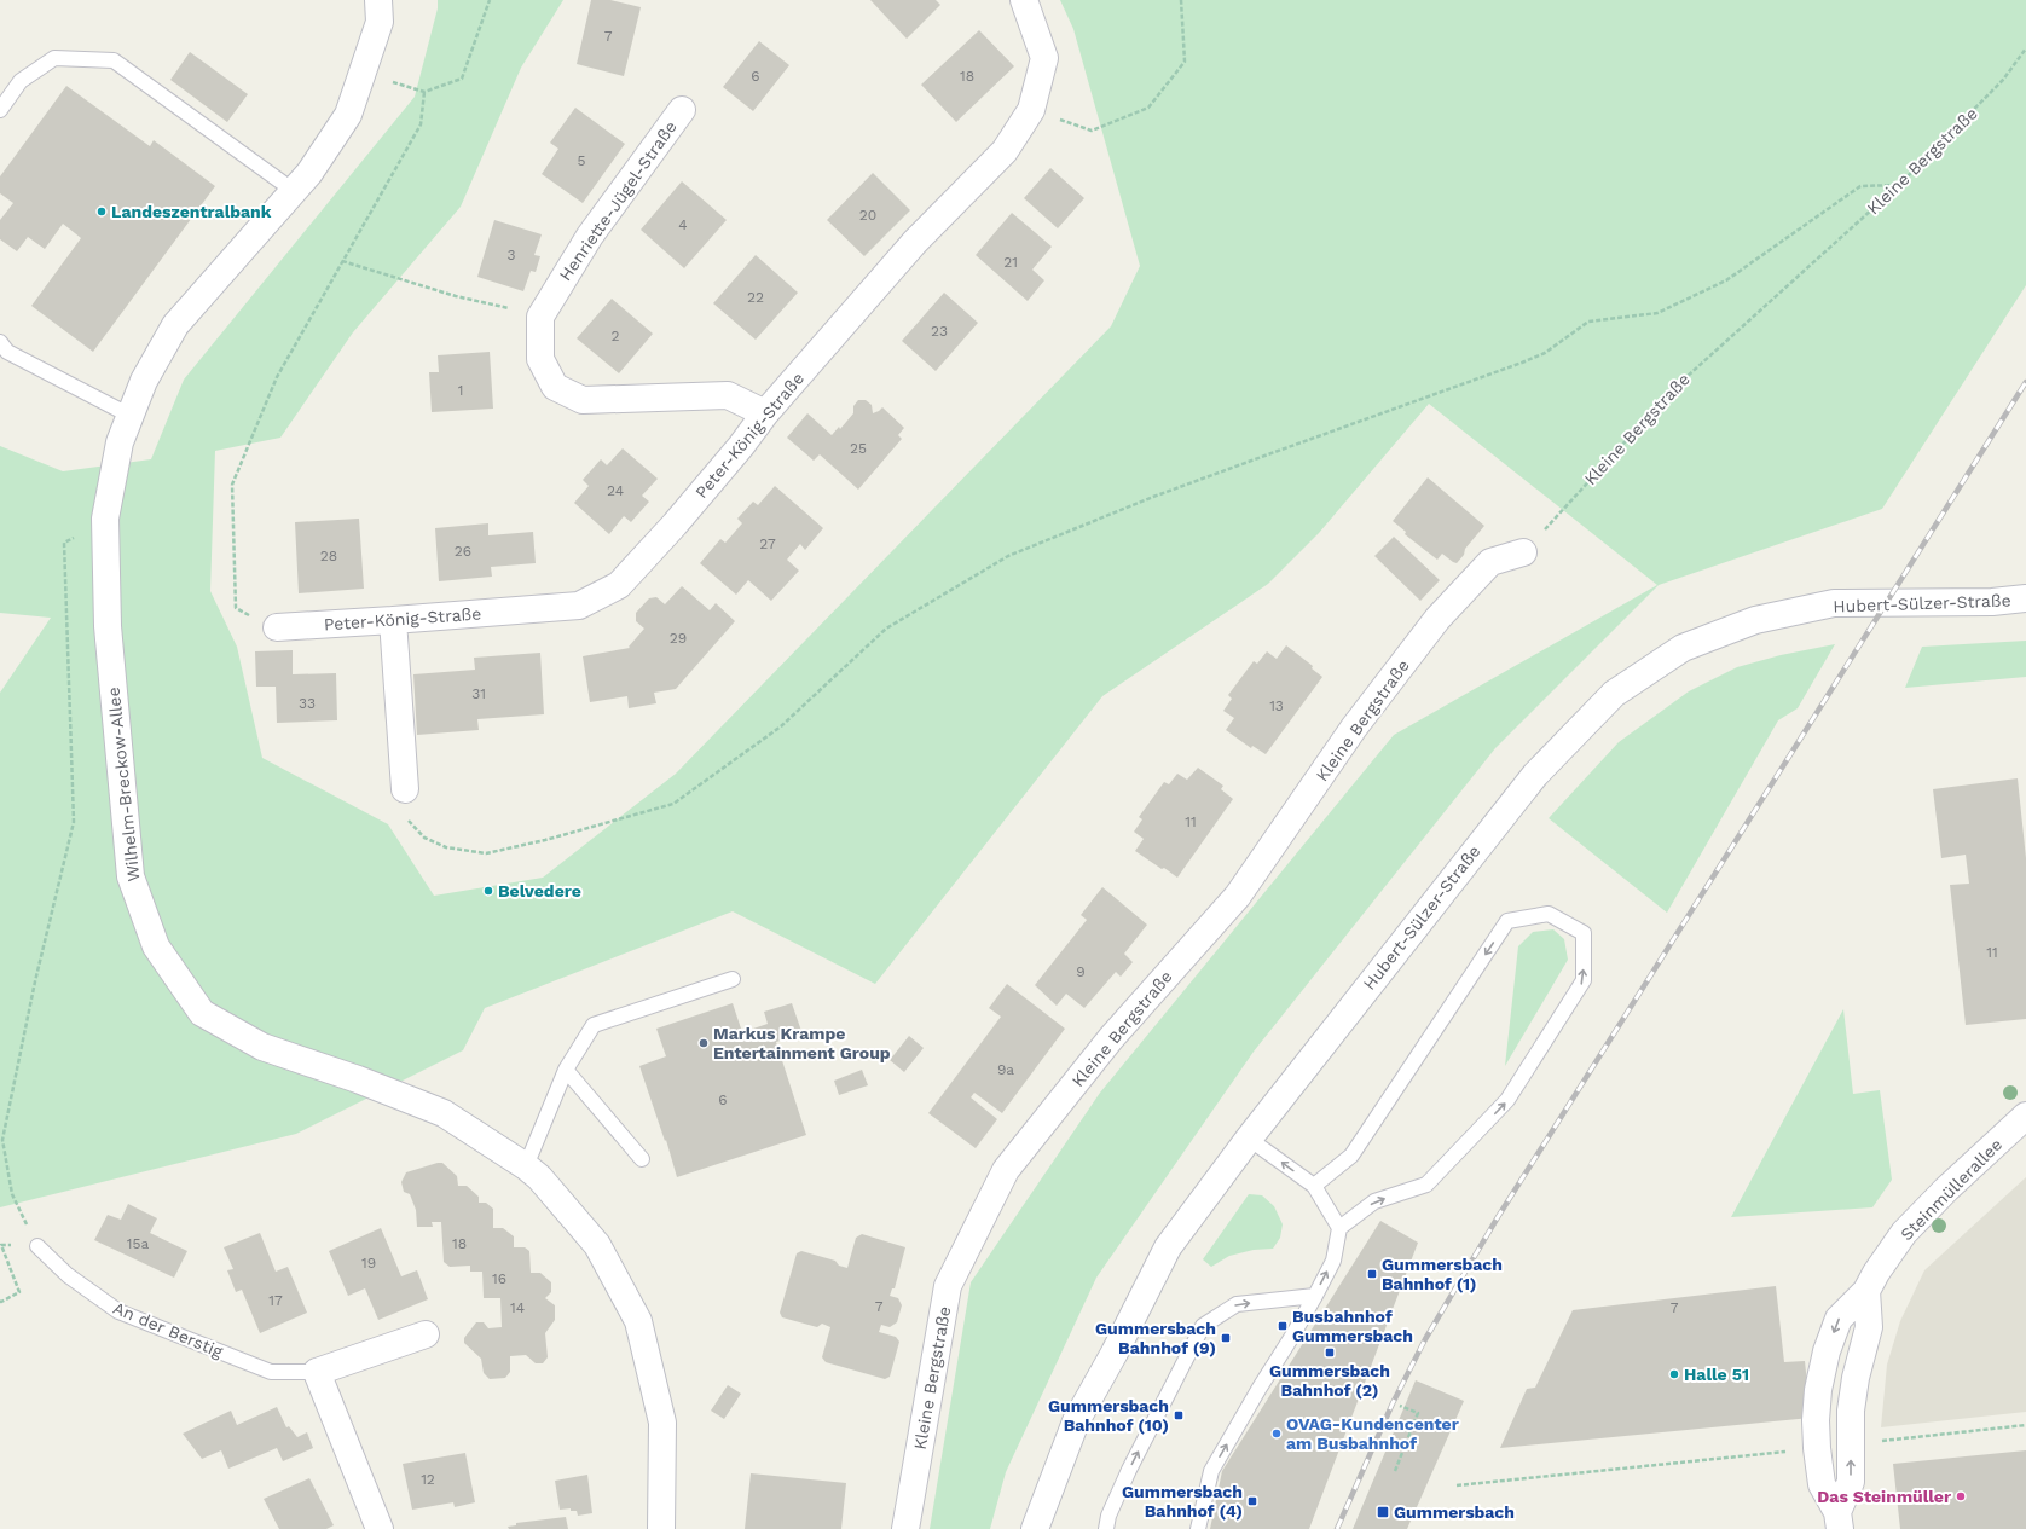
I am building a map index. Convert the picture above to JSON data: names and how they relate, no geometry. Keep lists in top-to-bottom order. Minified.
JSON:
{"streets":{"street":["Kleine Bergstraße","Henriette-Jügel-Straße","Peter-König-Straße","Hubert-Sülzer-Straße","Wilhelm-Breckow-Allee","Steinmüllerallee","An der Berstig"]},"places":{"other":["Landeszentralbank","Belvedere","Markus Krampe Entertainment Group","Halle 51","OVAG-Kundencenter am Busbahnhof","Das Steinmüller"],"transit":["Gummersbach Bahnhof (1)","Busbahnhof Gummersbach","Gummersbach Bahnhof (9)","Gummersbach Bahnhof (2)","Gummersbach Bahnhof (10)","Gummersbach Bahnhof (4)","Gummersbach"]},"house_numbers":["7","6","18","5","20","4","3","21","22","23","2","1","25","24","27","26","28","29","31","33","13","11","11","9","9a","6","15a","18","19","16","17","7","14","7","12"]}
